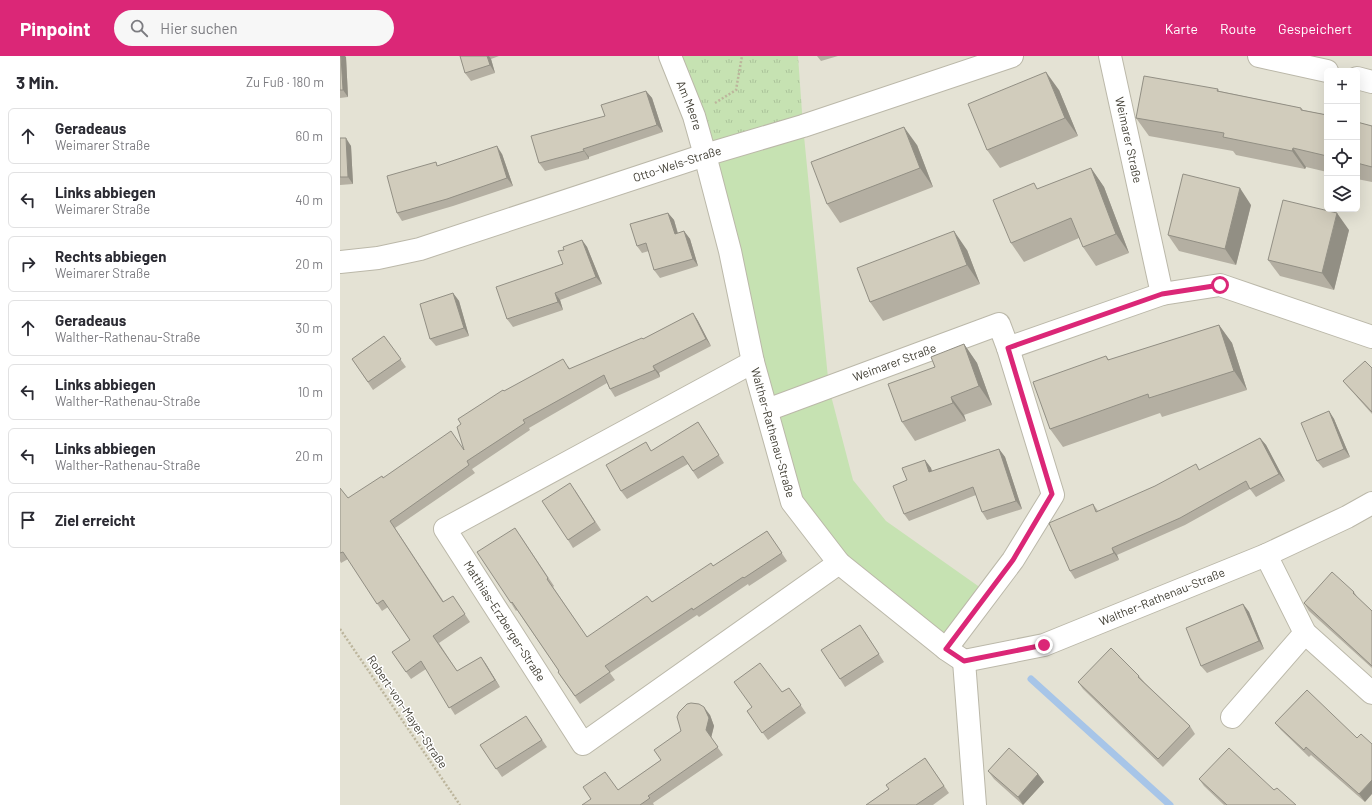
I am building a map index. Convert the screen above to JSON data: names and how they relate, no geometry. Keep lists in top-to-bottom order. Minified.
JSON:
{"streets":{"street":["Am Meere","Weimarer Straße","Otto-Wels-Straße","Walther-Rathenau-Straße","Matthias-Erzberger-Straße"],"path":["Robert-von-Mayer-Straße"]},"crossings":[["Am Meere","Otto-Wels-Straße"],["Am Meere","Walther-Rathenau-Straße"],["Weimarer Straße","Walther-Rathenau-Straße"],["Otto-Wels-Straße","Walther-Rathenau-Straße"],["Walther-Rathenau-Straße","Matthias-Erzberger-Straße"]],"page":{"header":"Pinpoint","search":"Hier suchen","nav":["Karte","Route","Gespeichert"],"heading":["3 Min.","Zu Fuß · 180 m"],"map_buttons":["+","−"],"list":[["Geradeaus","Weimarer Straße","60 m"],["Links abbiegen","Weimarer Straße","40 m"],["Rechts abbiegen","Weimarer Straße","20 m"],["Geradeaus","Walther-Rathenau-Straße","30 m"],["Links abbiegen","Walther-Rathenau-Straße","10 m"],["Links abbiegen","Walther-Rathenau-Straße","20 m"],"Ziel erreicht"]}}
